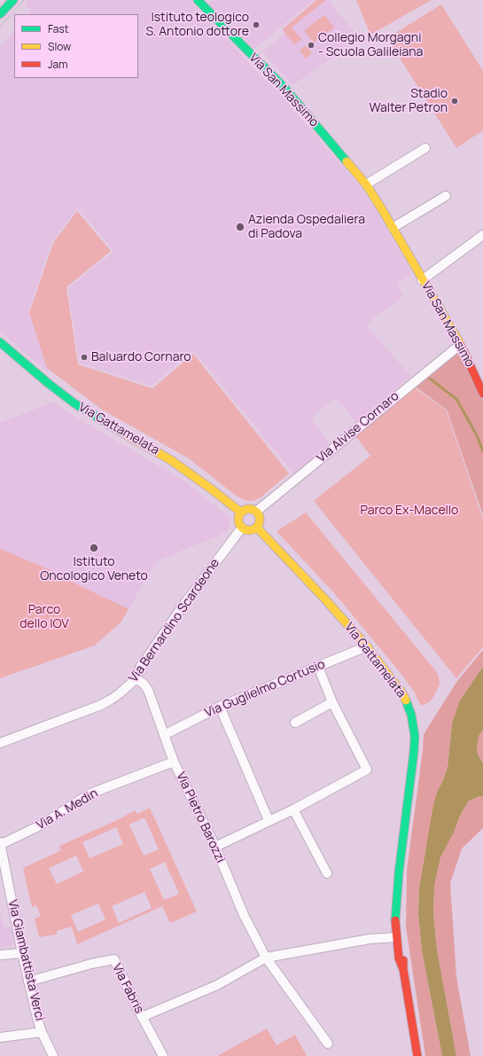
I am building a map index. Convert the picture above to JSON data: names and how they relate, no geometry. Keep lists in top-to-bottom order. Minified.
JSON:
{"streets":{"main road":["Via San Massimo","Via Gattamelata"],"street":["Via Alvise Cornaro","Via Bernardino Scardeone","Via Guglielmo Cortusio","Via A. Medin","Via Pietro Barozzi","Via Giambattista Verci","Via Fabris"]},"crossings":[["Via San Massimo","Via Alvise Cornaro"],["Via Alvise Cornaro","Via Gattamelata"],["Via Alvise Cornaro","Via Bernardino Scardeone"],["Via Gattamelata","Via Bernardino Scardeone"],["Via Gattamelata","Via Guglielmo Cortusio"],["Via Bernardino Scardeone","Via Pietro Barozzi"],["Via Guglielmo Cortusio","Via Pietro Barozzi"],["Via A. Medin","Via Pietro Barozzi"],["Via A. Medin","Via Giambattista Verci"],["Via Giambattista Verci","Via Fabris"]],"parks":["Parco Ex-Macello","Parco dello IOV"],"places":["Istituto teologico S. Antonio dottore","Collegio Morgagni - Scuola Galileiana","Stadio Walter Petron","Azienda Ospedaliera di Padova","Baluardo Cornaro","Istituto Oncologico Veneto"],"legend":["Fast","Slow","Jam"]}
